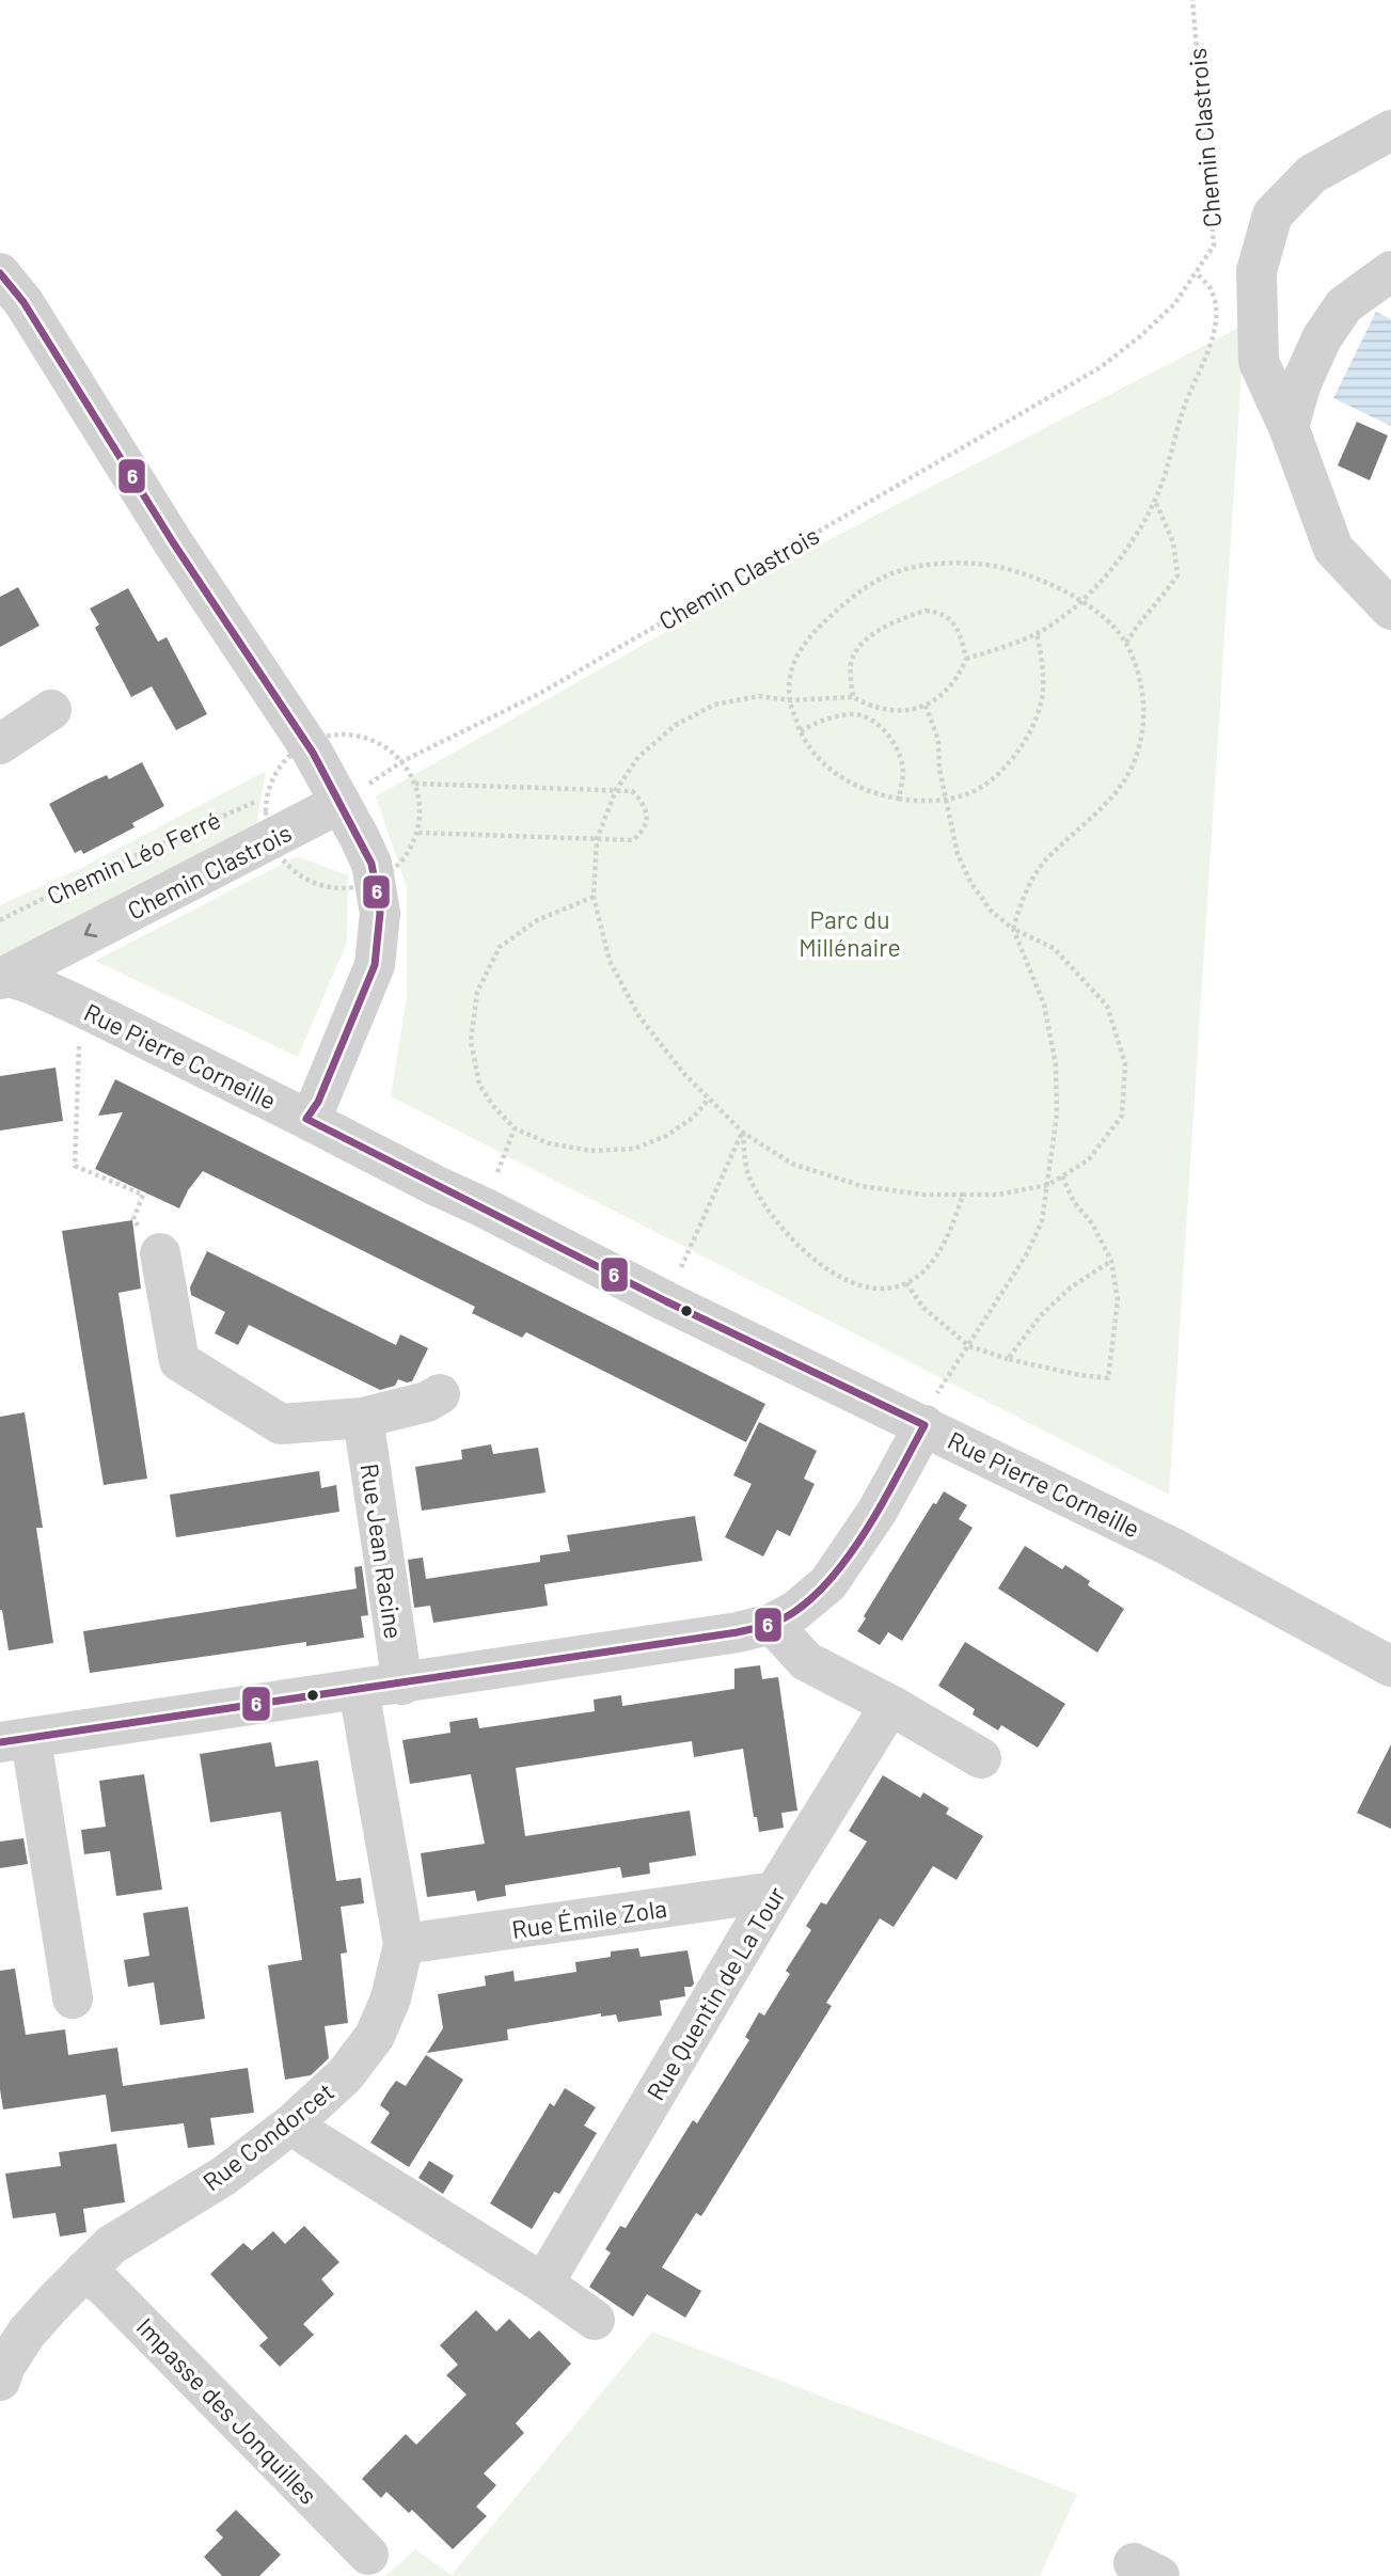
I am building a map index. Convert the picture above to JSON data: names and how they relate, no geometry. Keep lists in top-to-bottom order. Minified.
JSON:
{"streets":{"street":["Chemin Clastrois","Rue Pierre Corneille","Rue Jean Racine","Rue Émile Zola","Rue Quentin de La Tour","Rue Condorcet","Impasse des Jonquilles"],"path":["Chemin Léo Ferré"]},"crossings":[["Chemin Clastrois","Rue Pierre Corneille"],["Rue Émile Zola","Rue Quentin de La Tour"],["Rue Émile Zola","Rue Condorcet"],["Rue Condorcet","Impasse des Jonquilles"]],"parks":["Parc du Millénaire"],"lines":["transit line 6"]}
